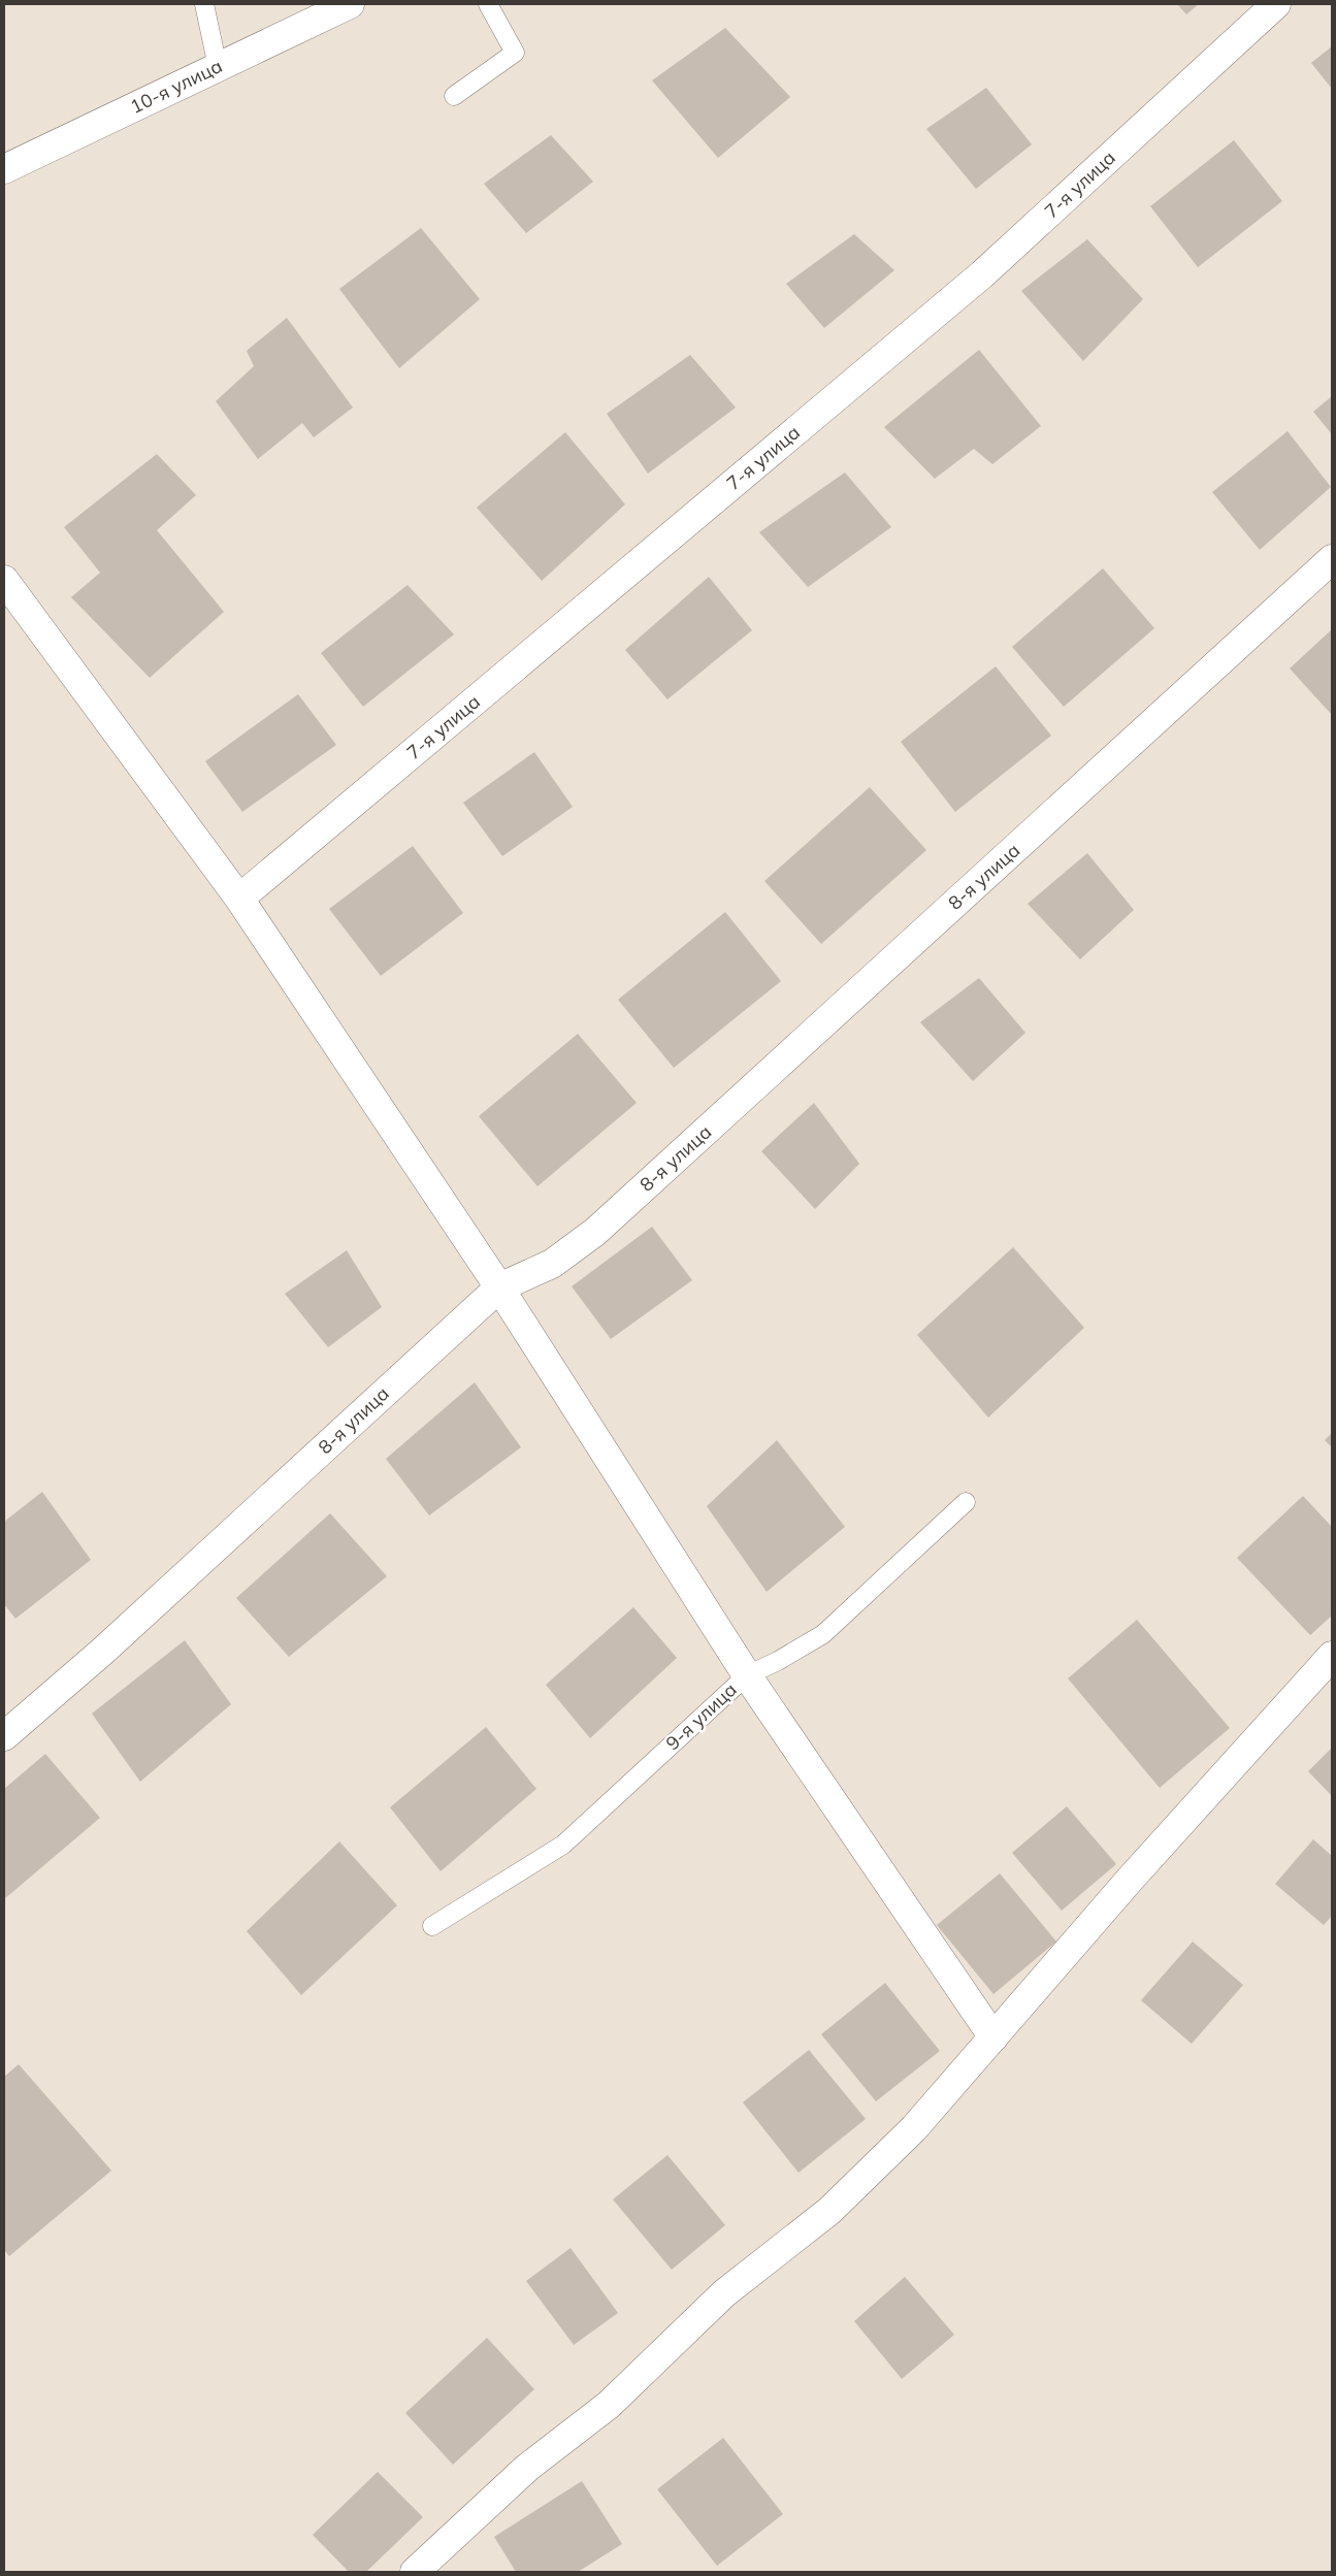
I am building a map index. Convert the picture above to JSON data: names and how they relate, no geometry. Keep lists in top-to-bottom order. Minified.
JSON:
{"streets":{"street":["10-я улица","7-я улица","8-я улица"],"lane":["9-я улица"]}}
